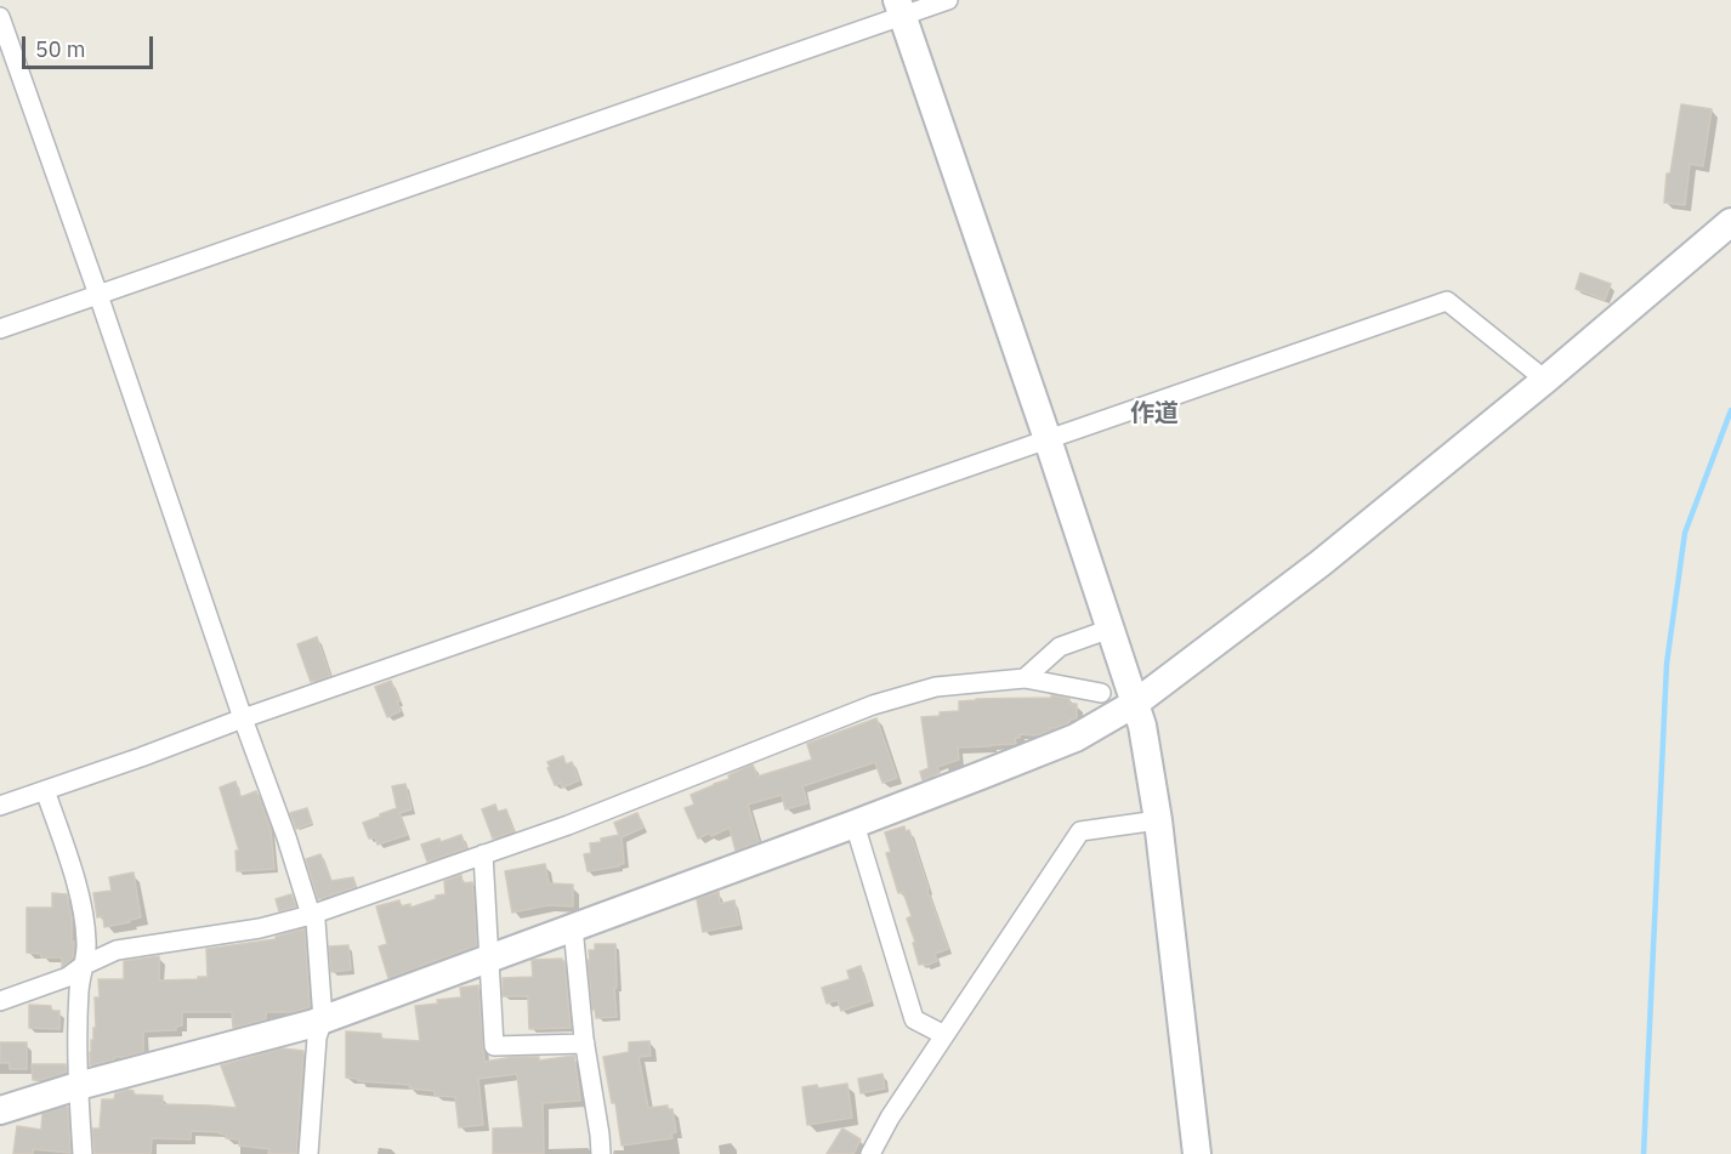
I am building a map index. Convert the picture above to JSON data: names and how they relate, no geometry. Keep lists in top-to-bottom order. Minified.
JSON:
{"districts":["作道"],"scale_bar":"50 m"}
